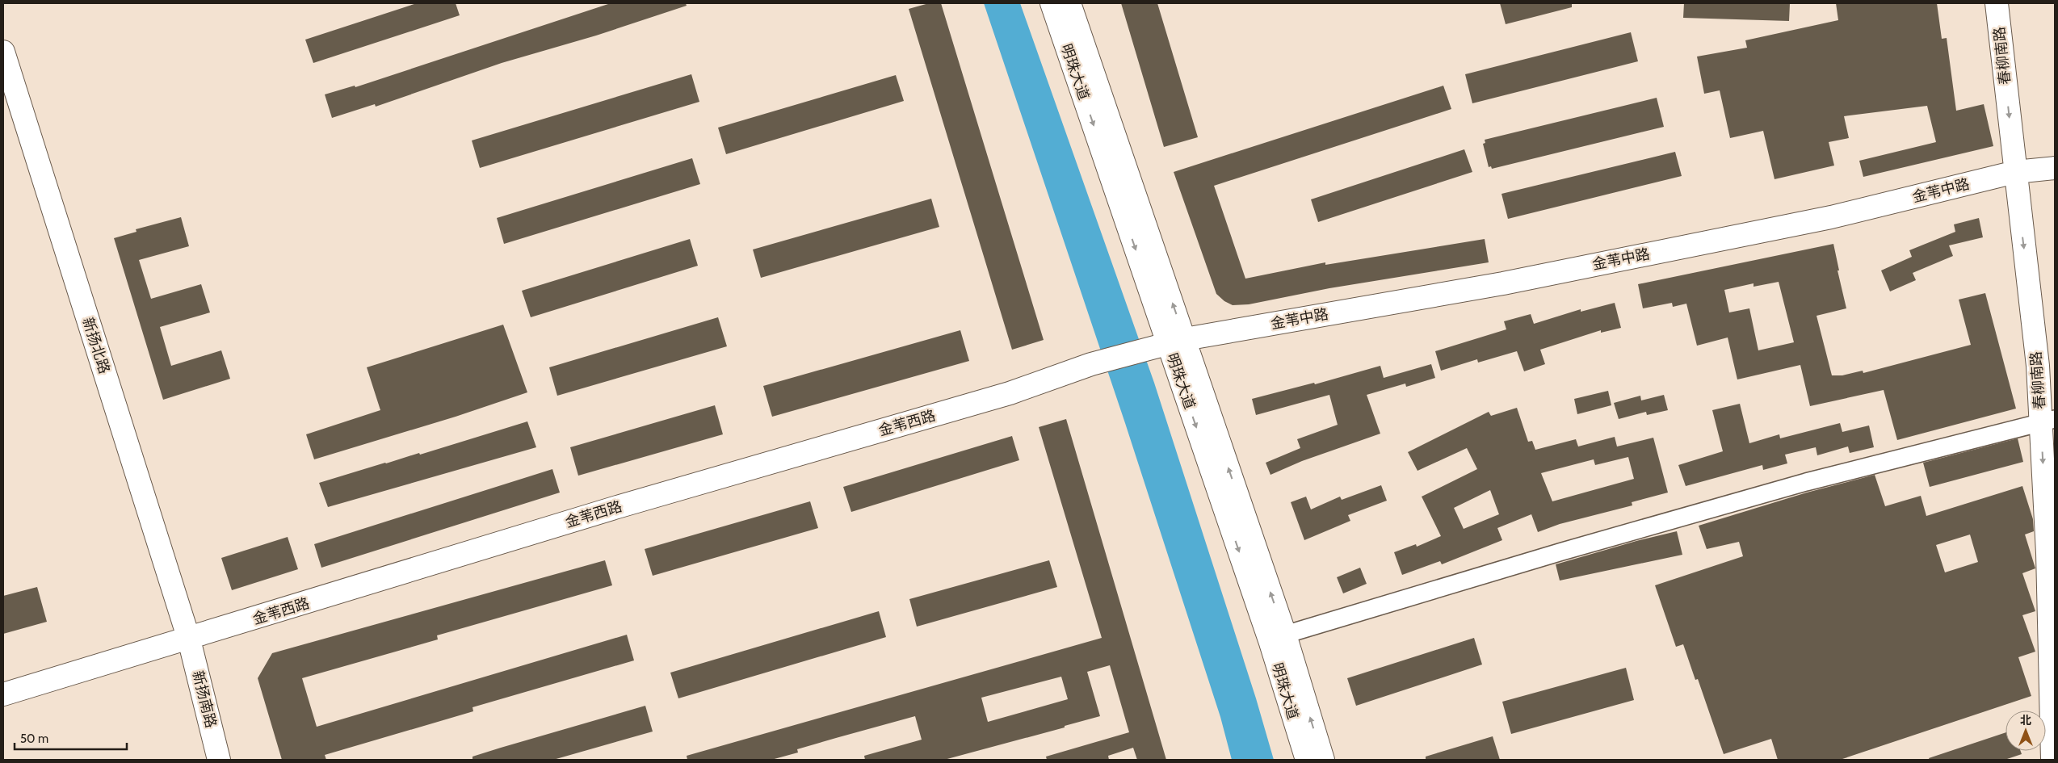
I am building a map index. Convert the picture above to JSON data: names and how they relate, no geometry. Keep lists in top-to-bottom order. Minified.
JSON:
{"streets":{"street":["春柳南路","明珠大道","金苇中路","新扬北路","金苇西路","新扬南路"]},"crossings":[["春柳南路","金苇中路"],["明珠大道","金苇中路"],["明珠大道","金苇西路"],["金苇中路","金苇西路"],["新扬北路","金苇西路"],["新扬北路","新扬南路"],["金苇西路","新扬南路"]],"one_way":["春柳南路"],"scale_bar":"50 m","north":"top"}
